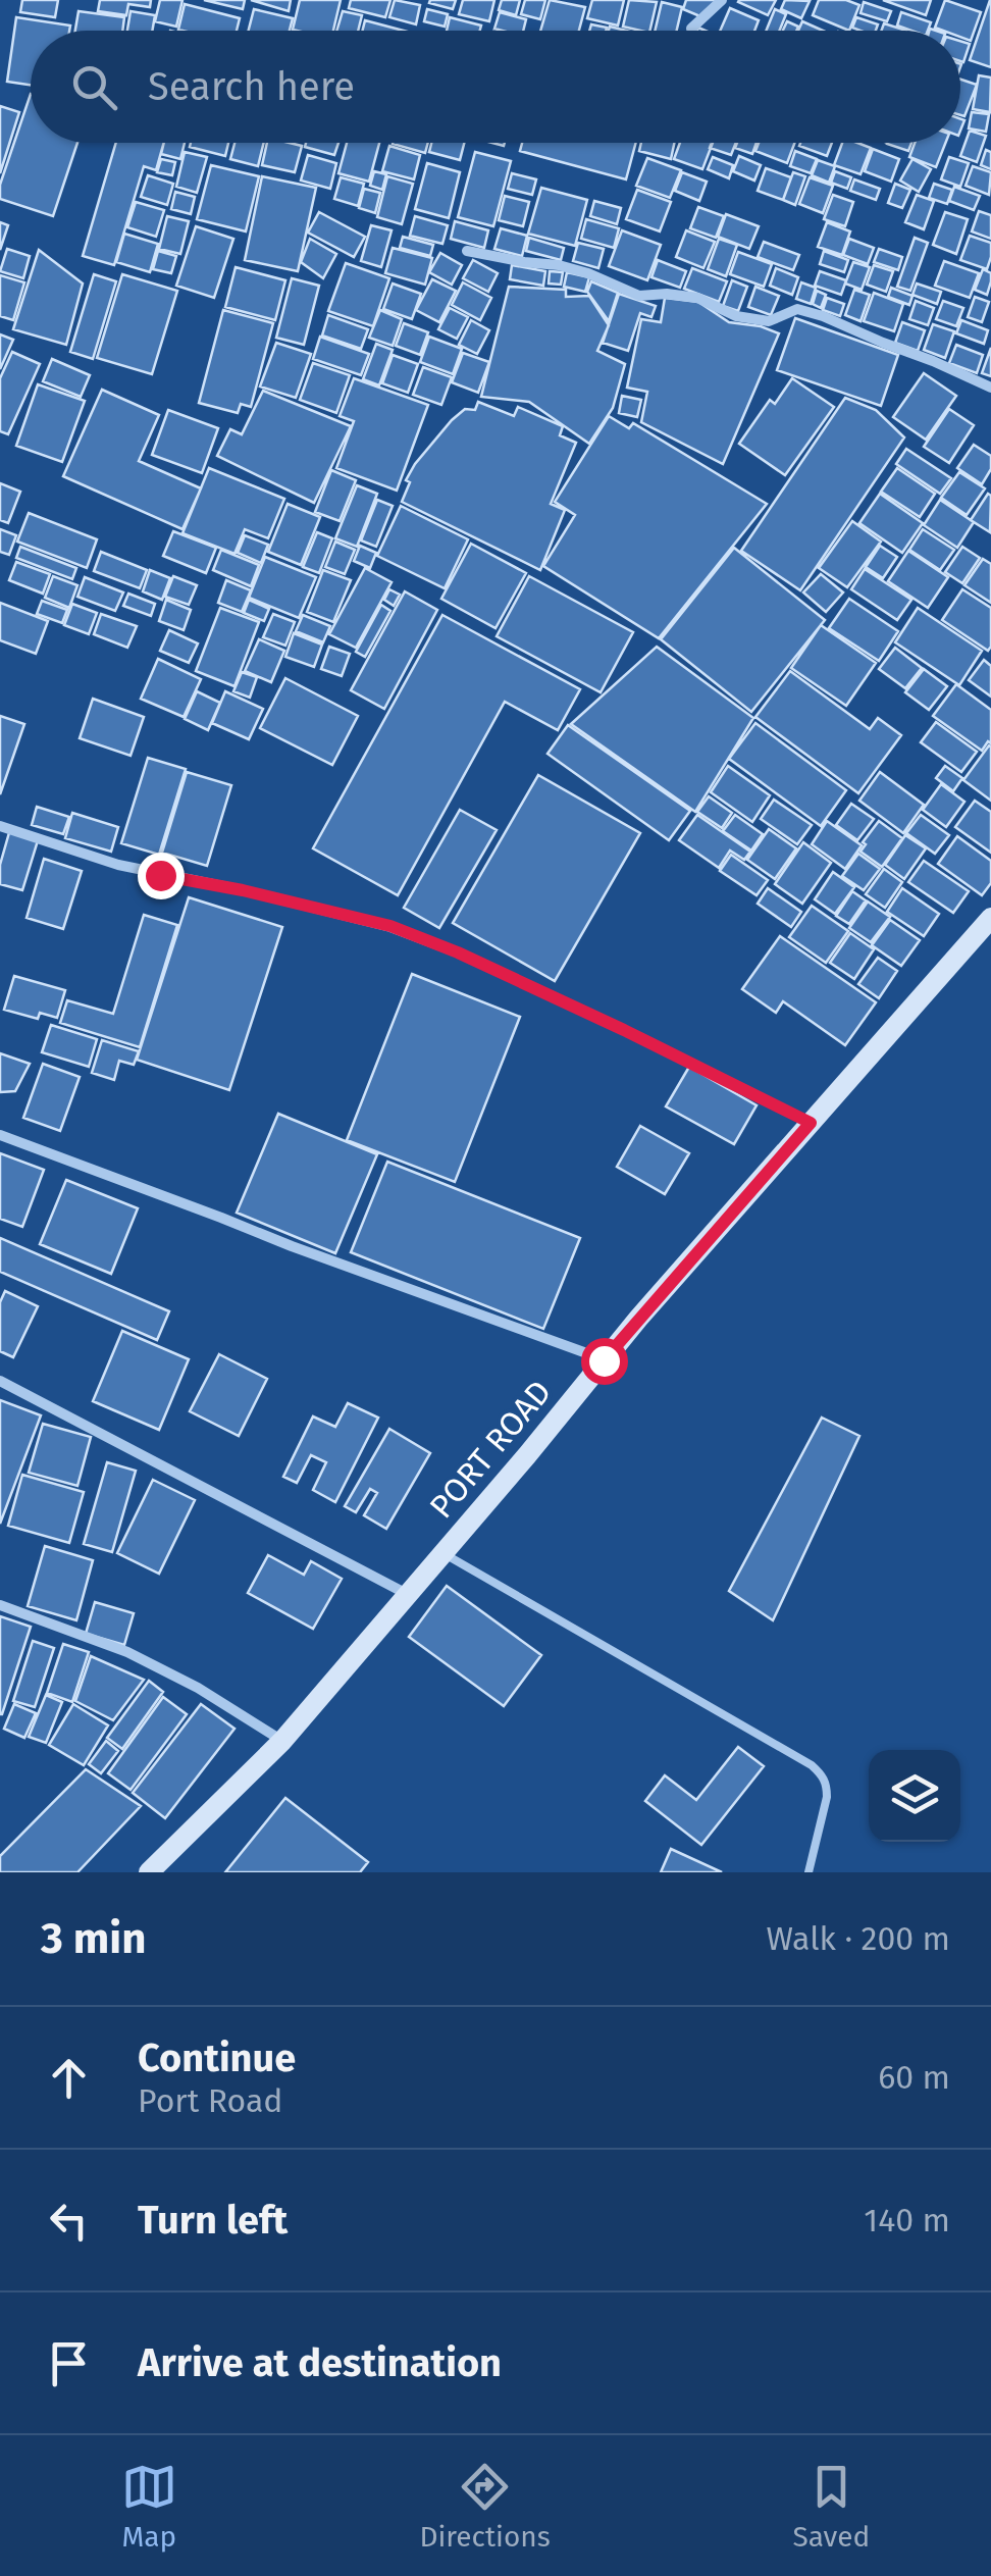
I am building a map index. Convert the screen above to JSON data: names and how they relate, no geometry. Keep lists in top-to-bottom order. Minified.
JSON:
{"streets":{"main road":["PORT ROAD"]},"page":{"search":"Search here","heading":["3 min","Walk · 200 m"],"list":[["Continue","Port Road","60 m"],["Turn left","140 m"],"Arrive at destination"],"nav":["Map","Directions","Saved"]}}
